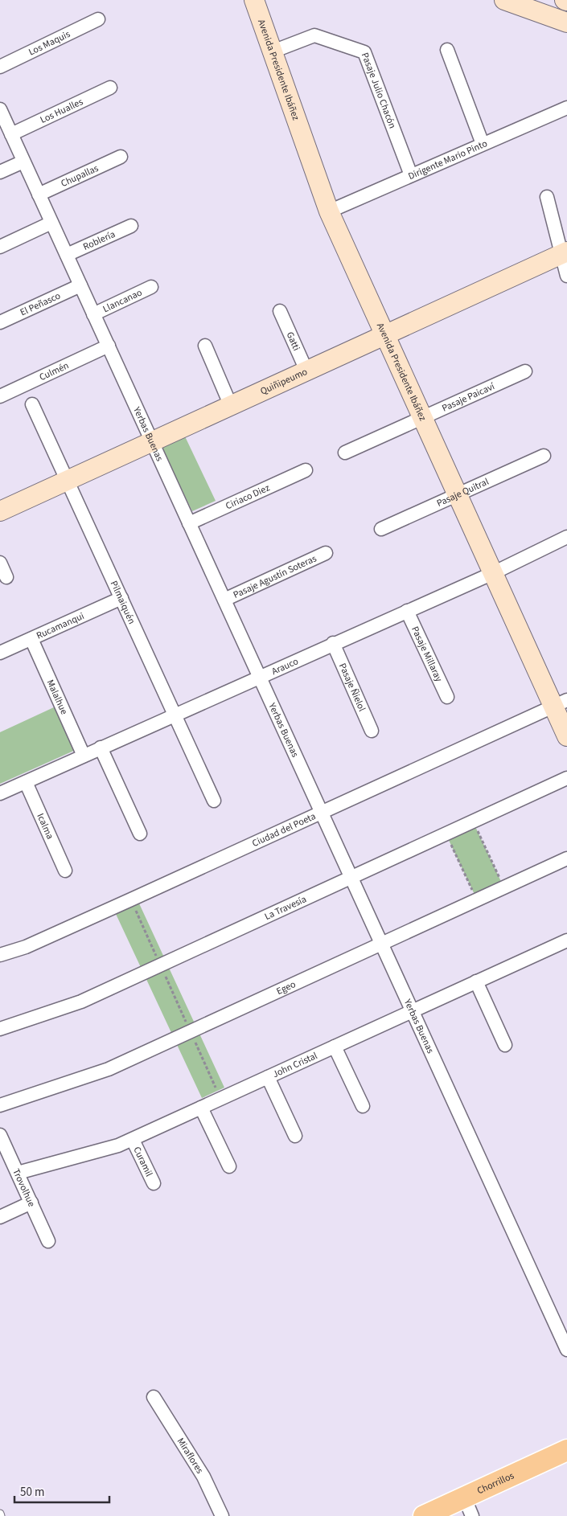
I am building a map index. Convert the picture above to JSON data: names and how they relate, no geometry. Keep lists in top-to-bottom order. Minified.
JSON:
{"streets":{"main road":["Chorrillos"],"street":["Los Maquis","Avenida Presidente Ibáñez","Pasaje Julio Chacón","Los Hualles","Dirigente Mario Pinto","Chupallas","Roblería","Llancanao","El Peñasco","Gatti","Culmén","Quiñipeumo","Pasaje Paicaví","Yerbas Buenas","Pasaje Quitral","Ciriaco Diez","Pasaje Agustín Soteras","Pilmaiquén","Rucamanqui","Pasaje Millaray","Arauco","Pasaje Ñielol","Malalhue","Icalma","Ciudad del Poeta","La Travesía","Egeo","John Cristal","Curamil","Trovolhue","Miraflores"]},"crossings":[["Avenida Presidente Ibáñez","Pasaje Julio Chacón"],["Avenida Presidente Ibáñez","Dirigente Mario Pinto"],["Avenida Presidente Ibáñez","Quiñipeumo"],["Avenida Presidente Ibáñez","Pasaje Paicaví"],["Avenida Presidente Ibáñez","Pasaje Quitral"],["Avenida Presidente Ibáñez","Arauco"],["Avenida Presidente Ibáñez","Ciudad del Poeta"],["Pasaje Julio Chacón","Dirigente Mario Pinto"],["Los Hualles","Yerbas Buenas"],["Chupallas","Yerbas Buenas"],["Roblería","Yerbas Buenas"],["Llancanao","Yerbas Buenas"],["El Peñasco","Yerbas Buenas"],["Gatti","Quiñipeumo"],["Culmén","Yerbas Buenas"],["Quiñipeumo","Yerbas Buenas"],["Quiñipeumo","Pilmaiquén"],["Yerbas Buenas","Ciriaco Diez"],["Yerbas Buenas","Pasaje Agustín Soteras"],["Yerbas Buenas","Arauco"],["Yerbas Buenas","Ciudad del Poeta"],["Yerbas Buenas","La Travesía"],["Yerbas Buenas","Egeo"],["Yerbas Buenas","John Cristal"],["Pilmaiquén","Rucamanqui"],["Pilmaiquén","Arauco"],["Rucamanqui","Malalhue"],["Pasaje Millaray","Arauco"],["Arauco","Pasaje Ñielol"],["Arauco","Malalhue"],["Arauco","Icalma"],["John Cristal","Curamil"],["John Cristal","Trovolhue"]],"scale_bar":"50 m"}
